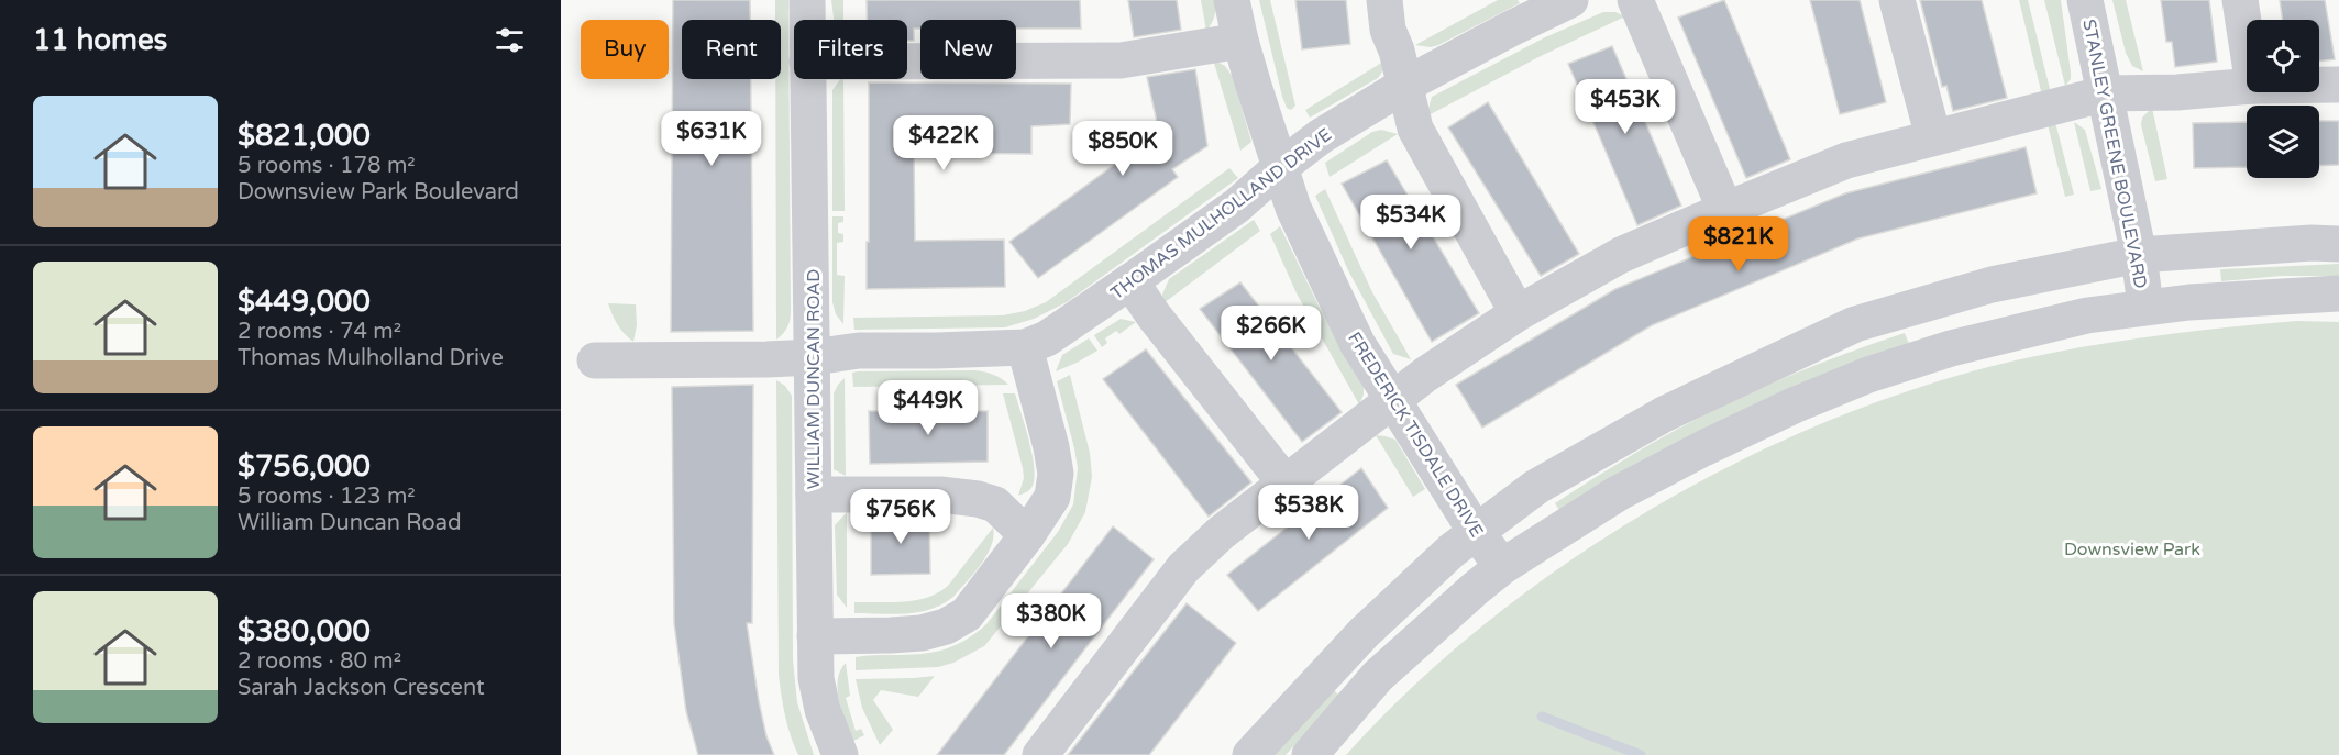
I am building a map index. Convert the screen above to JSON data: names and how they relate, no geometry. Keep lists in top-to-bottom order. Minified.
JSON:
{"streets":{"street":["STANLEY GREENE BOULEVARD","THOMAS MULHOLLAND DRIVE","WILLIAM DUNCAN ROAD","FREDERICK TISDALE DRIVE"]},"crossings":[["THOMAS MULHOLLAND DRIVE","WILLIAM DUNCAN ROAD"],["THOMAS MULHOLLAND DRIVE","FREDERICK TISDALE DRIVE"]],"parks":["Downsview Park"],"page":{"heading":"11 homes","chip":["Buy","Rent","Filters","New"],"list":[{"name":"$821,000","note":"5 rooms · 178 m² · Downsview Park Boulevard"},{"name":"$449,000","note":"2 rooms · 74 m² · Thomas Mulholland Drive"},{"name":"$756,000","note":"5 rooms · 123 m² · William Duncan Road"},{"name":"$380,000","note":"2 rooms · 80 m² · Sarah Jackson Crescent"}],"price":["$453K","$631K","$422K","$850K","$534K","$821K","$266K","$449K","$538K","$756K","$380K"]}}
